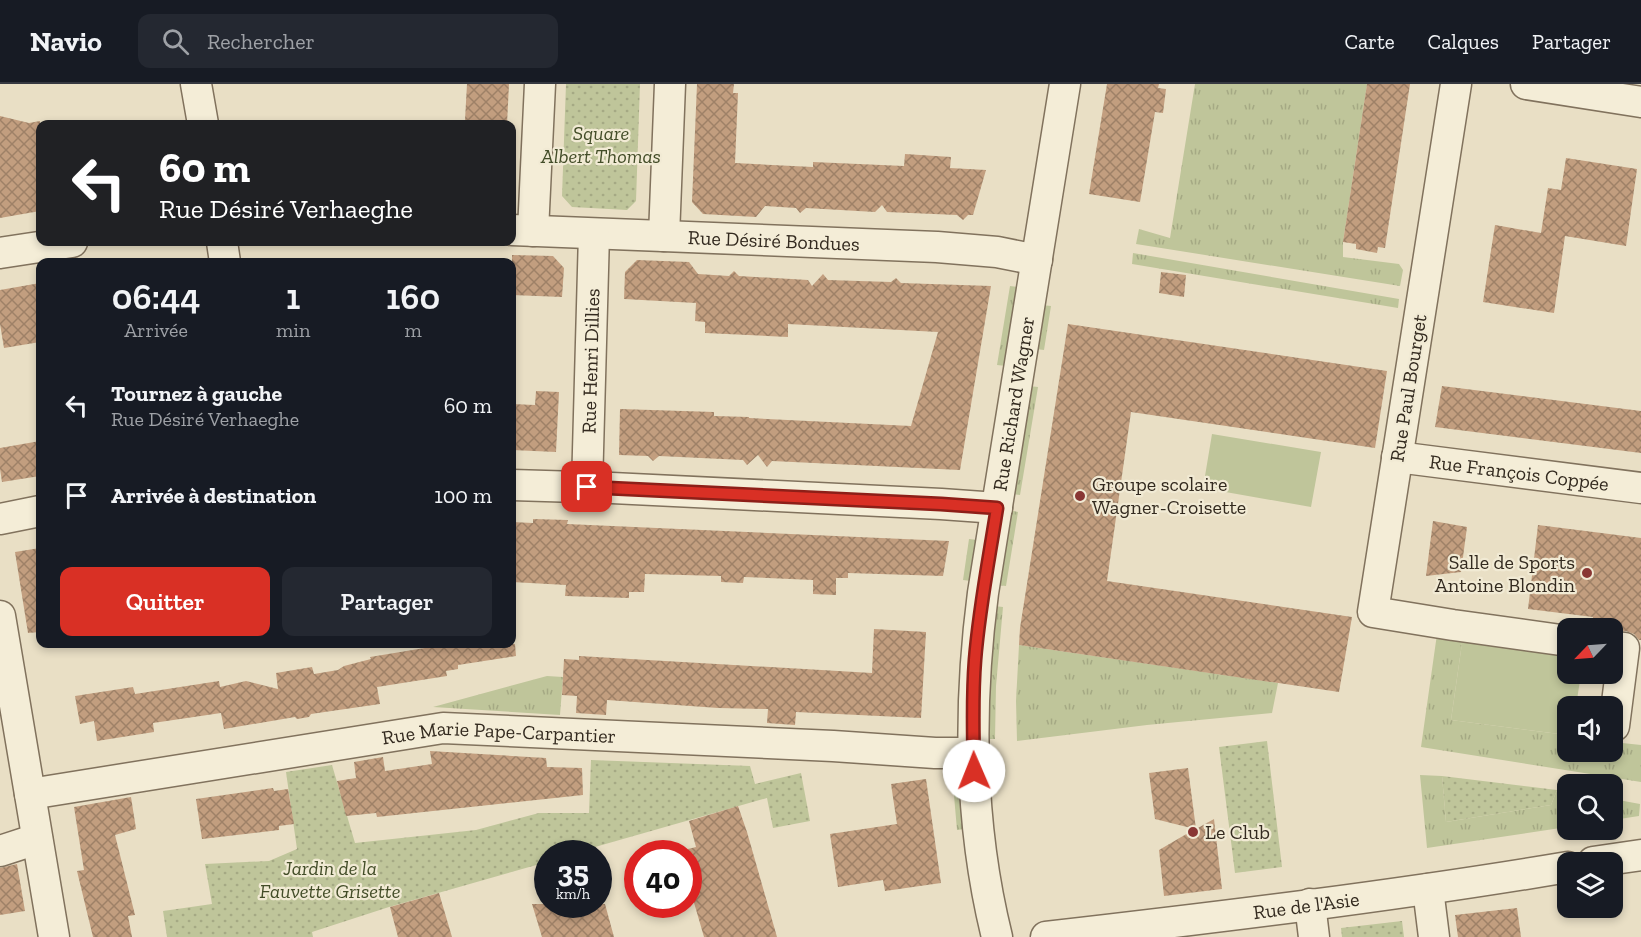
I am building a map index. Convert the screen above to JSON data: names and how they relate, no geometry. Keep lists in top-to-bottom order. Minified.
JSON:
{"streets":{"street":["Rue Désiré Bondues","Rue Henri Dillies","Rue Paul Bourget","Rue Richard Wagner","Rue François Coppée","Rue Marie Pape-Carpantier","Rue de l'Asie"]},"crossings":[["Rue Désiré Bondues","Rue Henri Dillies"],["Rue Désiré Bondues","Rue Richard Wagner"],["Rue Paul Bourget","Rue François Coppée"],["Rue Richard Wagner","Rue Marie Pape-Carpantier"]],"parks":["Square Albert Thomas","Jardin de la Fauvette Grisette"],"places":["Groupe scolaire Wagner-Croisette","Salle de Sports Antoine Blondin","Le Club"],"north":"bottom left","page":{"header":"Navio","search":"Rechercher","nav":["Carte","Calques","Partager"],"turn":["60 m","Rue Désiré Verhaeghe"],"eta":["06:44","Arrivée","1","min","160","m"],"list":[{"name":"Tournez à gauche","note":"Rue Désiré Verhaeghe","value":"60 m"},{"name":"Arrivée à destination","value":"100 m"}],"buttons":["Quitter","Partager"],"speed":"35 km/h","limit":"40"}}
